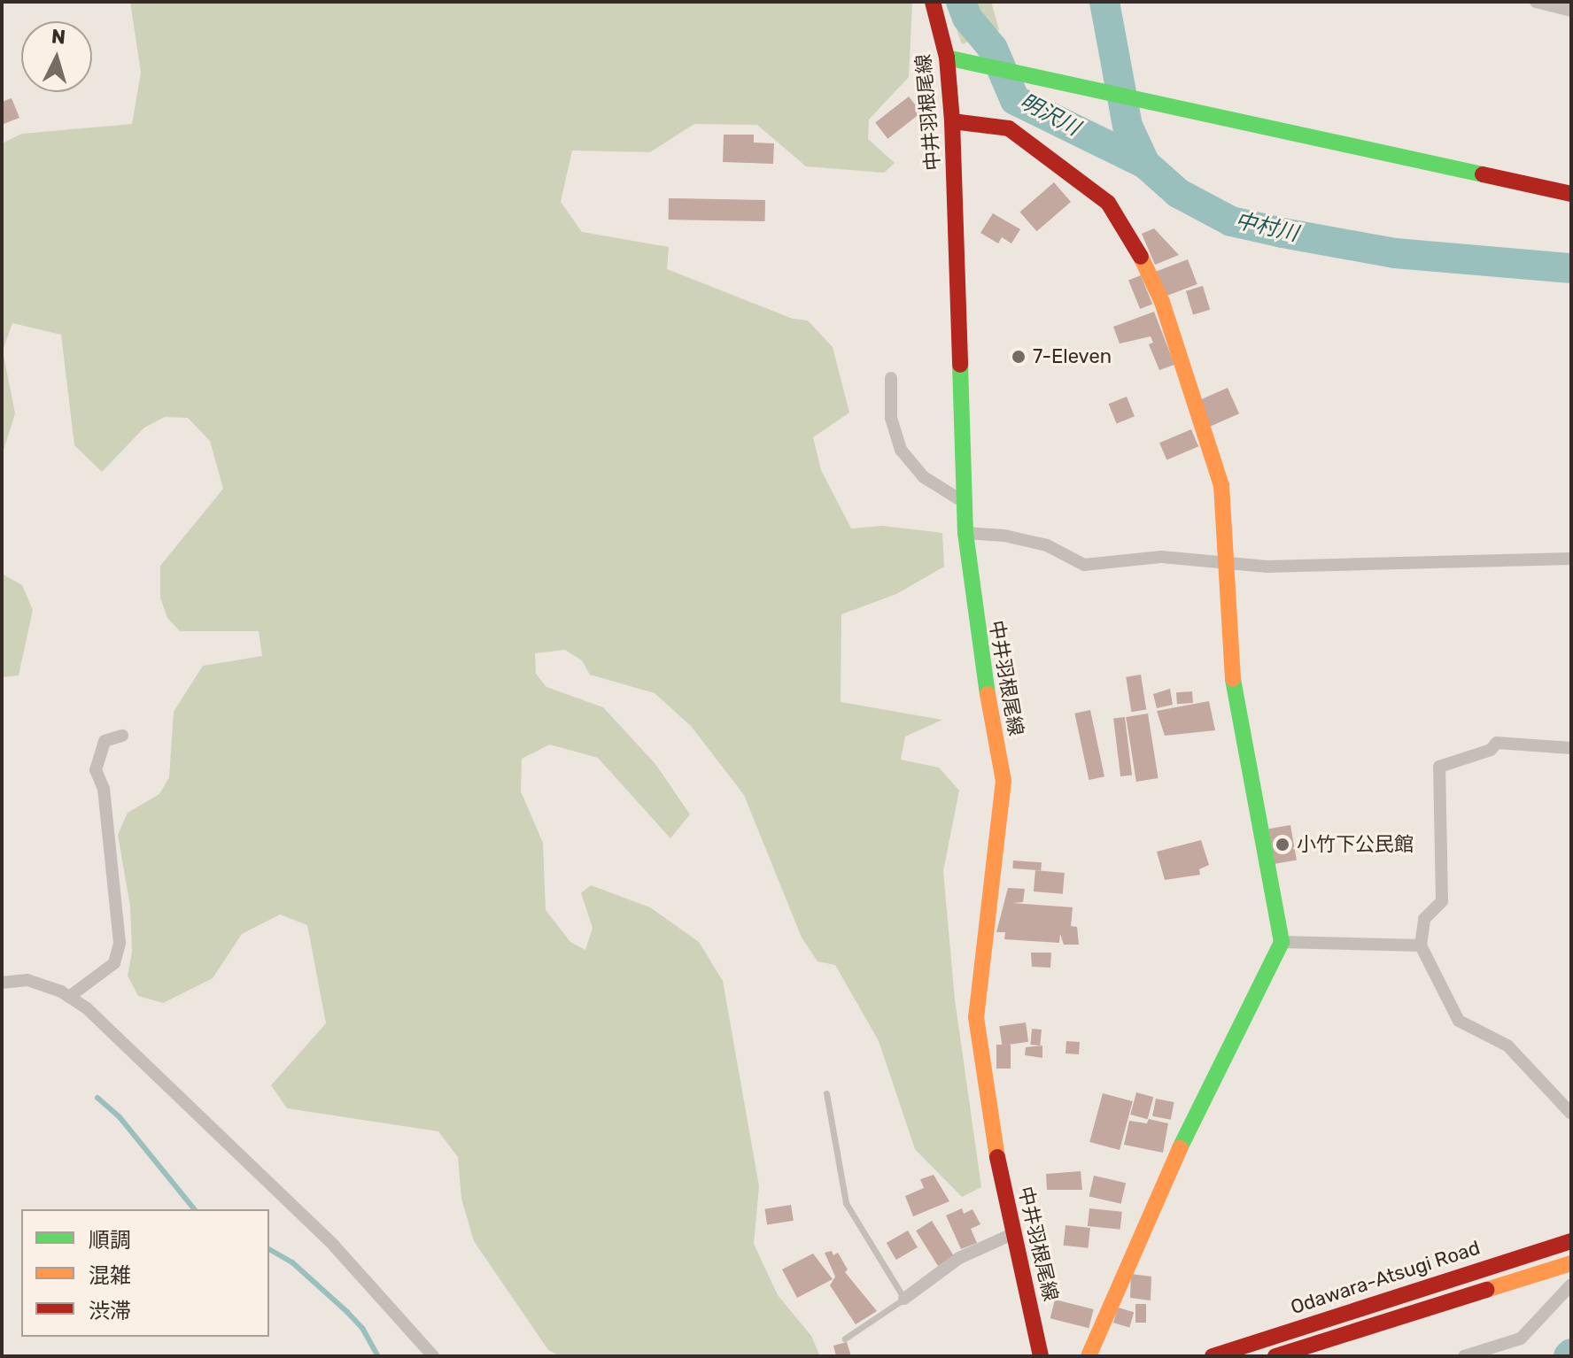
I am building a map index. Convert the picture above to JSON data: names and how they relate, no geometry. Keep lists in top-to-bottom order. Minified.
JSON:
{"streets":{"main road":["中井羽根尾線","Odawara-Atsugi Road"]},"water":["明沢川","中村川"],"places":["7-Eleven","小竹下公民館"],"legend":["順調","混雑","渋滞"],"north":"top"}
